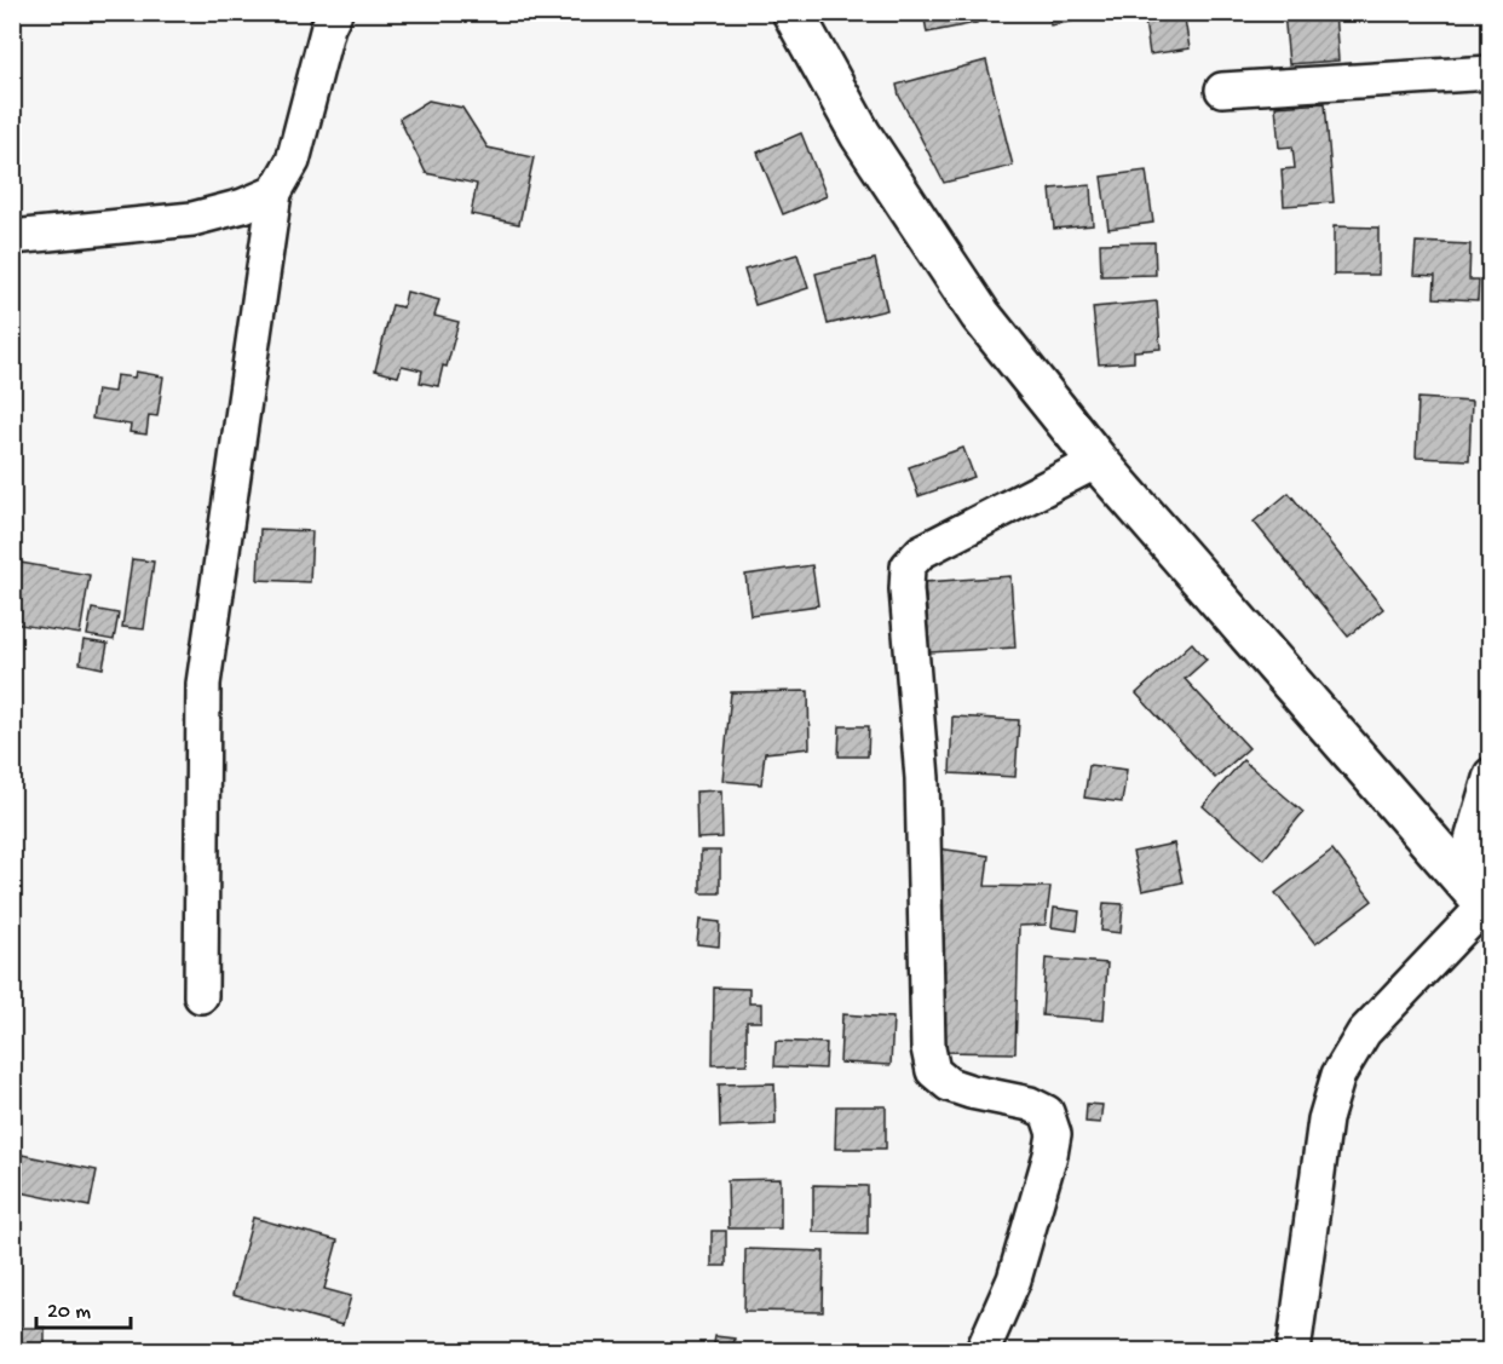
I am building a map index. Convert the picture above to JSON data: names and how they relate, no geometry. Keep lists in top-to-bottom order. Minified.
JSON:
{"scale_bar":"20 m"}
